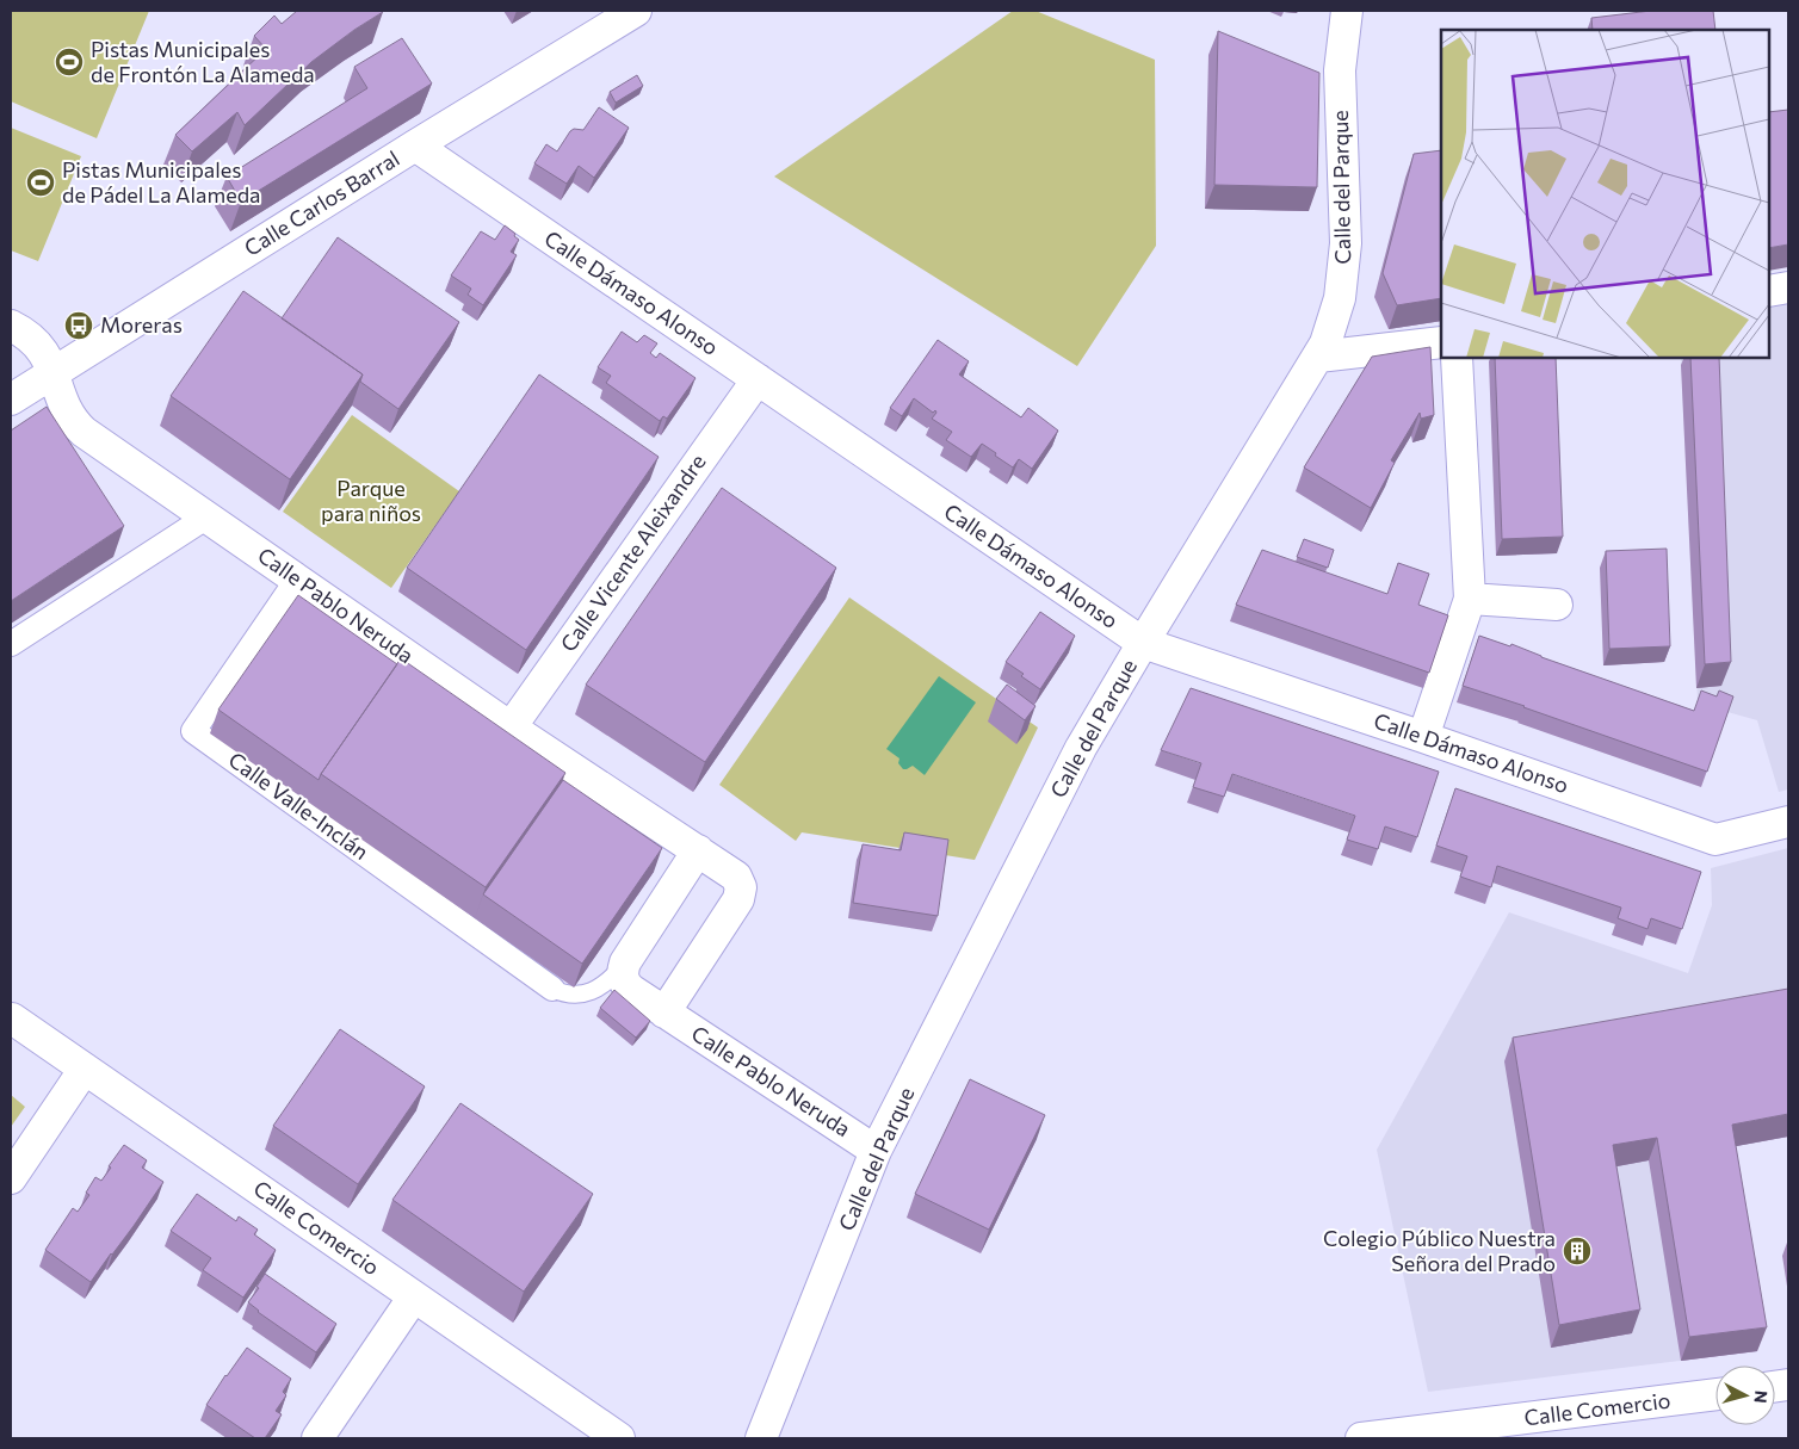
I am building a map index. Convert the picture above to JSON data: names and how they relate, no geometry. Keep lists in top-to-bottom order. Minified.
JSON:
{"streets":{"street":["Calle del Parque","Calle Carlos Barral","Calle Dámaso Alonso","Calle Vicente Aleixandre","Calle Pablo Neruda","Calle Valle-Inclán","Calle Comercio"]},"crossings":[["Calle del Parque","Calle Dámaso Alonso"],["Calle del Parque","Calle Pablo Neruda"],["Calle Carlos Barral","Calle Dámaso Alonso"],["Calle Carlos Barral","Calle Pablo Neruda"],["Calle Dámaso Alonso","Calle Vicente Aleixandre"],["Calle Vicente Aleixandre","Calle Pablo Neruda"],["Calle Pablo Neruda","Calle Valle-Inclán"]],"parks":["Parque para niños"],"places":{"sports":["Pistas Municipales de Frontón La Alameda","Pistas Municipales de Pádel La Alameda"],"bus stop":["Moreras"],"building":["Colegio Público Nuestra Señora del Prado"]},"north":"right"}
